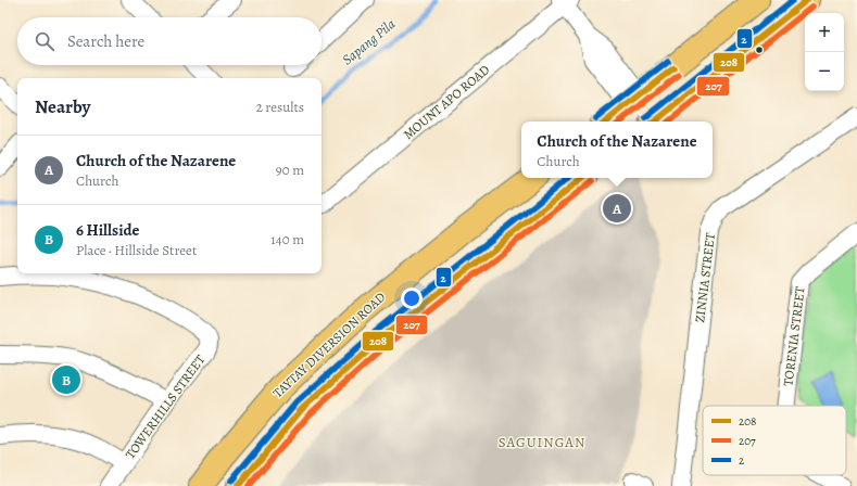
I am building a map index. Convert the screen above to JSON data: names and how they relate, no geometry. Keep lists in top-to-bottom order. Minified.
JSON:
{"streets":{"main road":["TAYTAY DIVERSION ROAD"],"street":["MOUNT APO ROAD","ZINNIA STREET","TORENIA STREET","TOWERHILLS STREET"]},"districts":["SAGUINGAN"],"water":["Sapang Pila"],"lines":["transit line 208","transit line 2","transit line 207"],"legend":["208","207","2"],"page":{"map_buttons":["+","−"],"search":"Search here","heading":["Nearby","2 results"],"popup":["Church of the Nazarene","Church"],"list":[{"mark":"A","name":"Church of the Nazarene","note":"Church","value":"90 m"},{"mark":"B","name":"6 Hillside","note":"Place · Hillside Street","value":"140 m"}],"pins":["A","B"]}}
